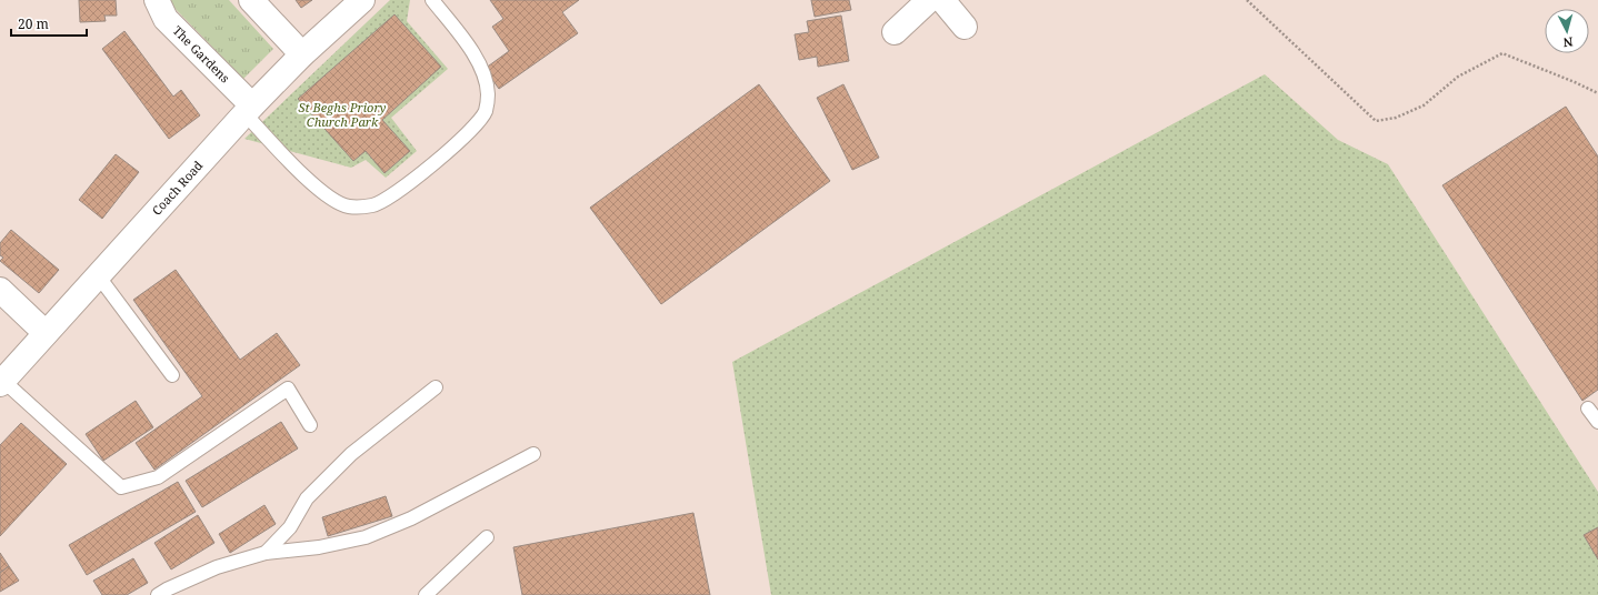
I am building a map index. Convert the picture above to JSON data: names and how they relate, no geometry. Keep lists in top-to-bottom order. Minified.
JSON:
{"streets":{"street":["The Gardens","Coach Road"]},"crossings":[["The Gardens","Coach Road"]],"parks":["St Beghs Priory Church Park"],"scale_bar":"20 m","north":"bottom"}
